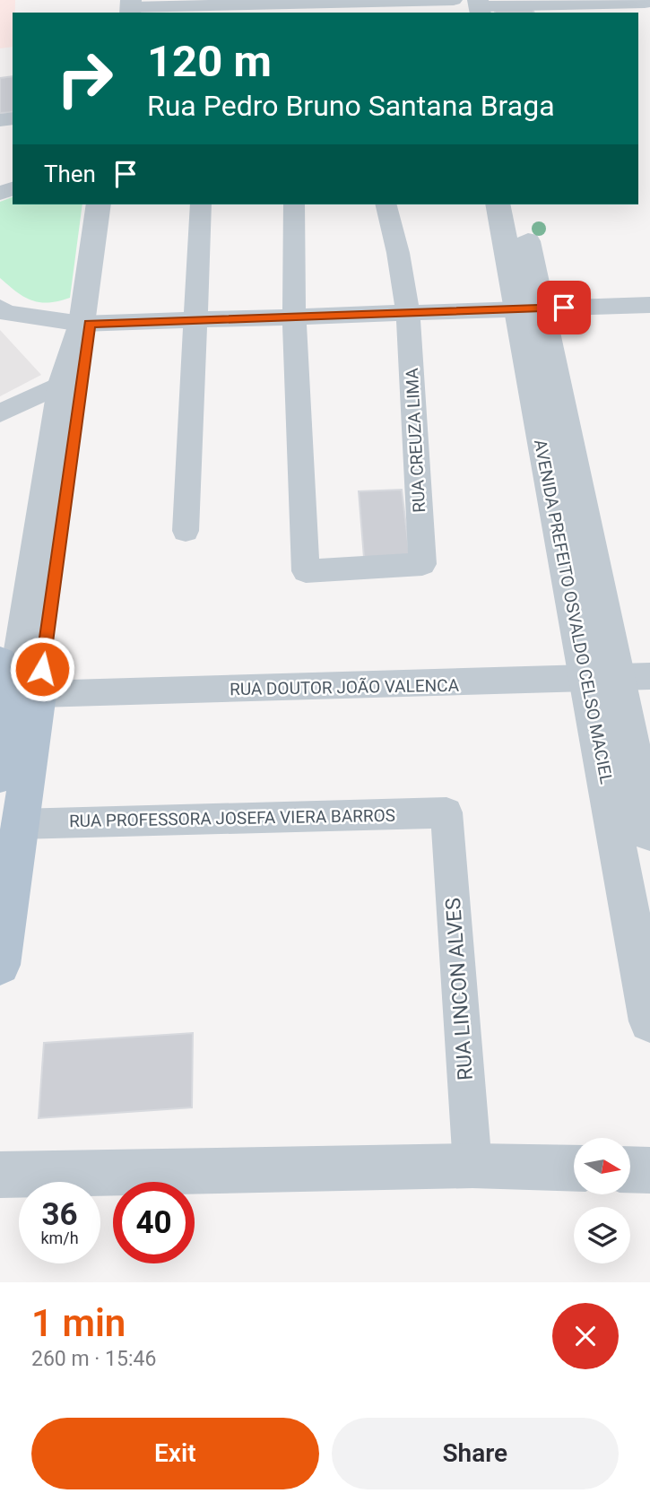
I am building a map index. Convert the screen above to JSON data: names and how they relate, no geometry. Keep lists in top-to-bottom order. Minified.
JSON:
{"streets":{"street":["RUA CREUZA LIMA","AVENIDA PREFEITO OSVALDO CELSO MACIEL","RUA DOUTOR JOÃO VALENCA","RUA PROFESSORA JOSEFA VIERA BARROS","RUA LINCON ALVES"]},"crossings":[["AVENIDA PREFEITO OSVALDO CELSO MACIEL","RUA DOUTOR JOÃO VALENCA"],["RUA PROFESSORA JOSEFA VIERA BARROS","RUA LINCON ALVES"]],"north":"right","page":{"turn":["120 m","Rua Pedro Bruno Santana Braga"],"then":"Then","speed":"36 km/h","limit":"40","heading":["1 min","260 m · 15:46"],"buttons":["Exit","Share"]}}
